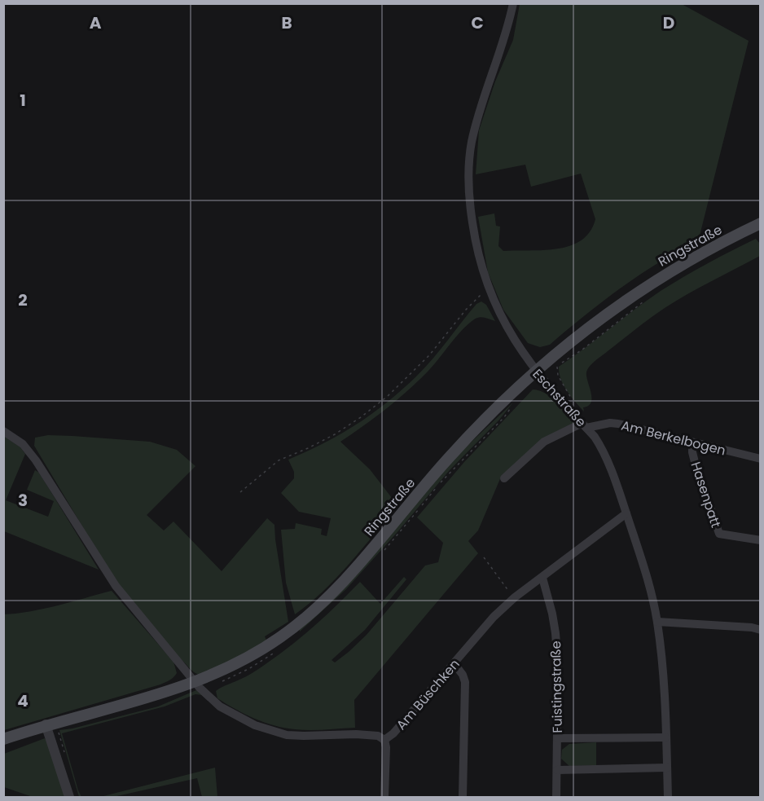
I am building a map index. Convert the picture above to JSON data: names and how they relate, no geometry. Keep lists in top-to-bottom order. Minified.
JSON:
{"streets":{"main road":["Ringstraße"],"street":["Eschstraße","Am Berkelbogen","Hasenpatt","Fuistingstraße","Am Büschken"]},"crossings":[["Ringstraße","Eschstraße"],["Ringstraße","Am Büschken"],["Eschstraße","Am Berkelbogen"],["Eschstraße","Am Büschken"],["Am Berkelbogen","Hasenpatt"],["Fuistingstraße","Am Büschken"]],"grid":{"columns":["A","B","C","D"],"rows":["1","2","3","4"]}}
